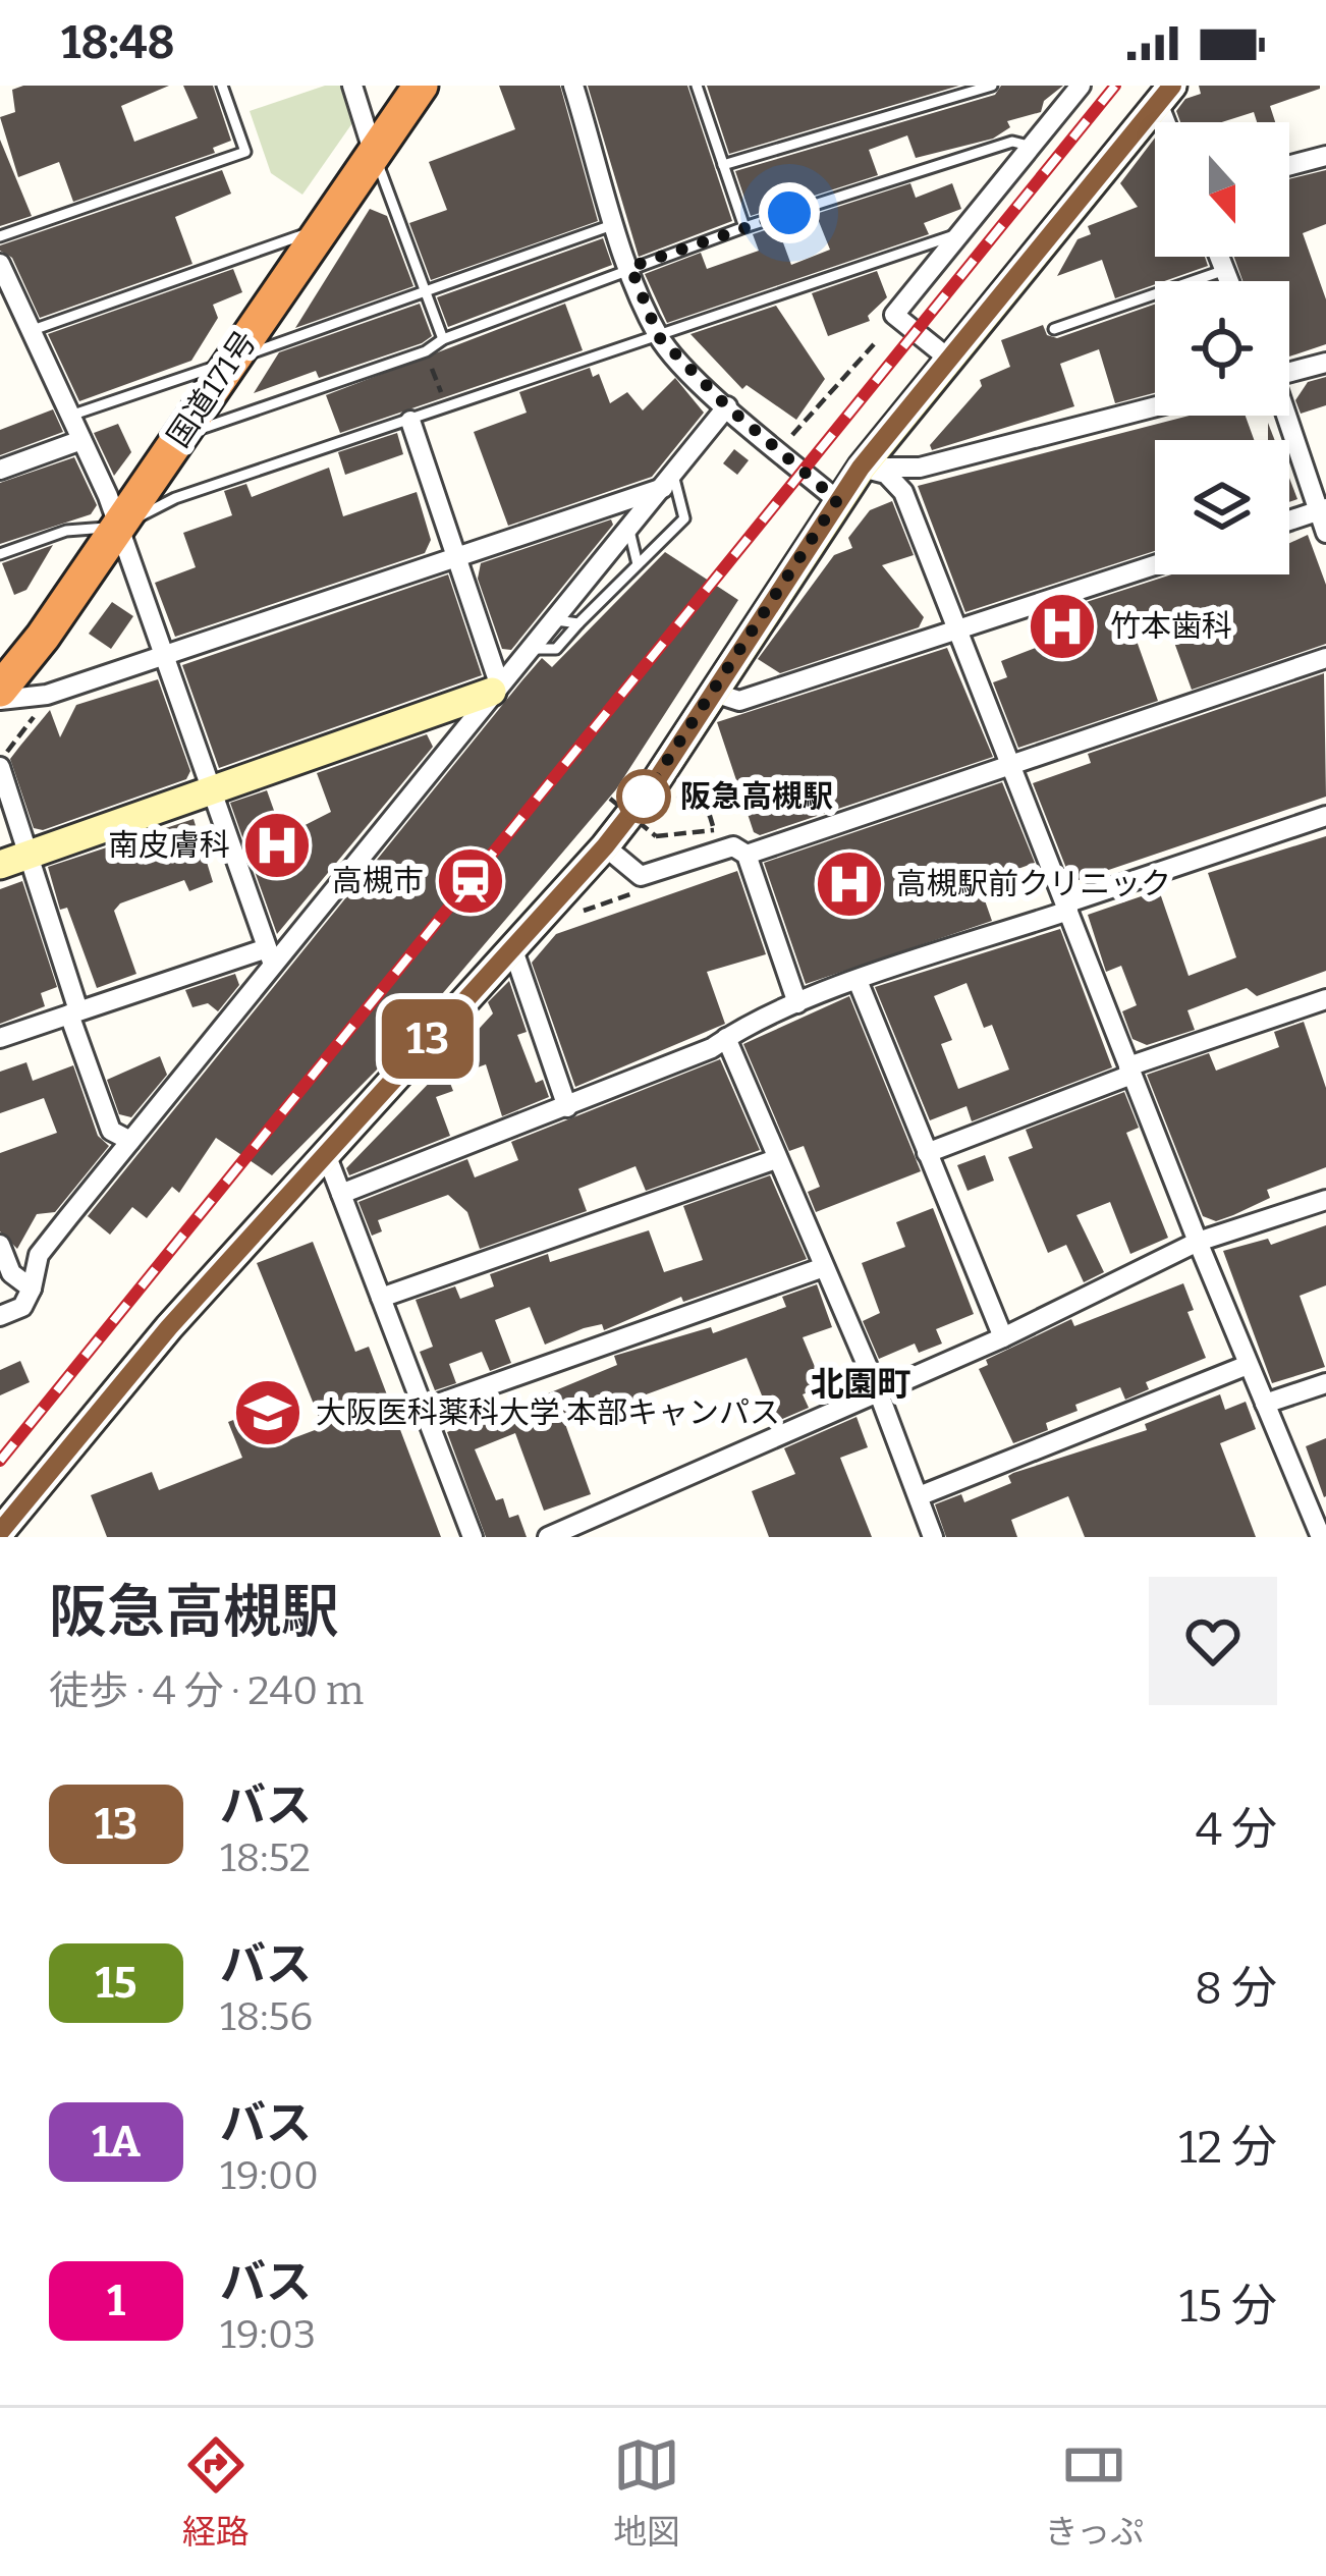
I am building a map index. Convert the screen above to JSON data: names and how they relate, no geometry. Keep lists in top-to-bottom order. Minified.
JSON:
{"streets":{"highway":["国道171号"]},"districts":["北園町"],"places":{"hospital":["竹本歯科","南皮膚科","高槻駅前クリニック"],"other":["阪急高槻駅"],"station":["高槻市"],"school or university":["大阪医科薬科大学 本部キャンパス"]},"lines":["bus line 13"],"north":"bottom","page":{"status":"18:48","on_map":"13","heading":["阪急高槻駅","徒歩 · 4 分 · 240 m"],"list":[{"mark":"13","name":"バス","note":"18:52","value":"4 分"},{"mark":"15","name":"バス","note":"18:56","value":"8 分"},{"mark":"1A","name":"バス","note":"19:00","value":"12 分"},{"mark":"1","name":"バス","note":"19:03","value":"15 分"}],"tabs":["経路","地図","きっぷ"]}}
